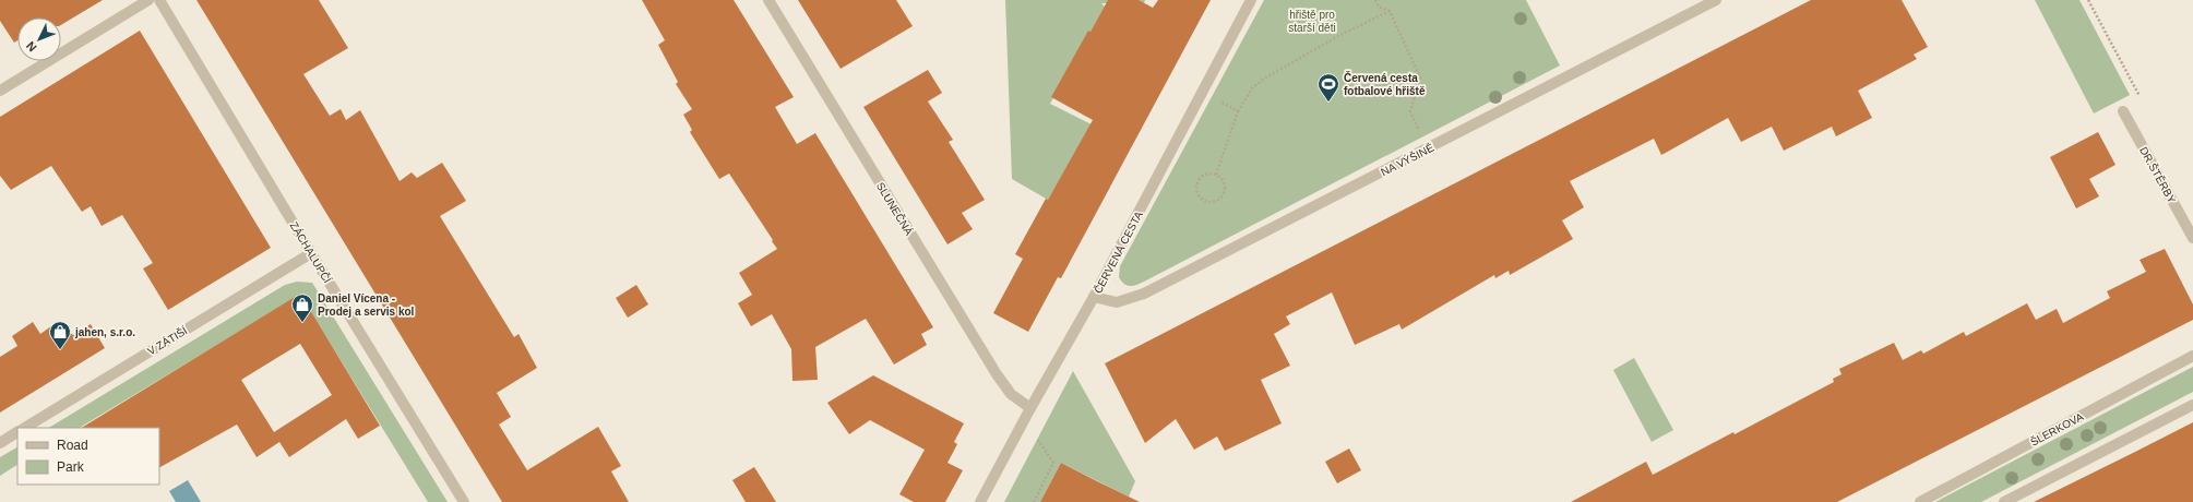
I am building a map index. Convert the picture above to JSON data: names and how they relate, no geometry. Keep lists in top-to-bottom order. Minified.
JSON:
{"streets":{"street":["NA VÝŠINĚ","DR.ŠTĚRBY","SLUNEČNÁ","ZÁCHALUPČÍ","ČERVENÁ CESTA","V ZÁTIŠÍ","ŠLERKOVA"]},"crossings":[["NA VÝŠINĚ","ČERVENÁ CESTA"],["SLUNEČNÁ","ČERVENÁ CESTA"],["ZÁCHALUPČÍ","V ZÁTIŠÍ"]],"parks":["hřiště pro starší děti"],"places":{"sports":["Červená cesta fotbalové hřiště"],"shop":["Daniel Vícena - Prodej a servis kol","jahen, s.r.o."]},"legend":["Road","Park"],"north":"bottom left"}
